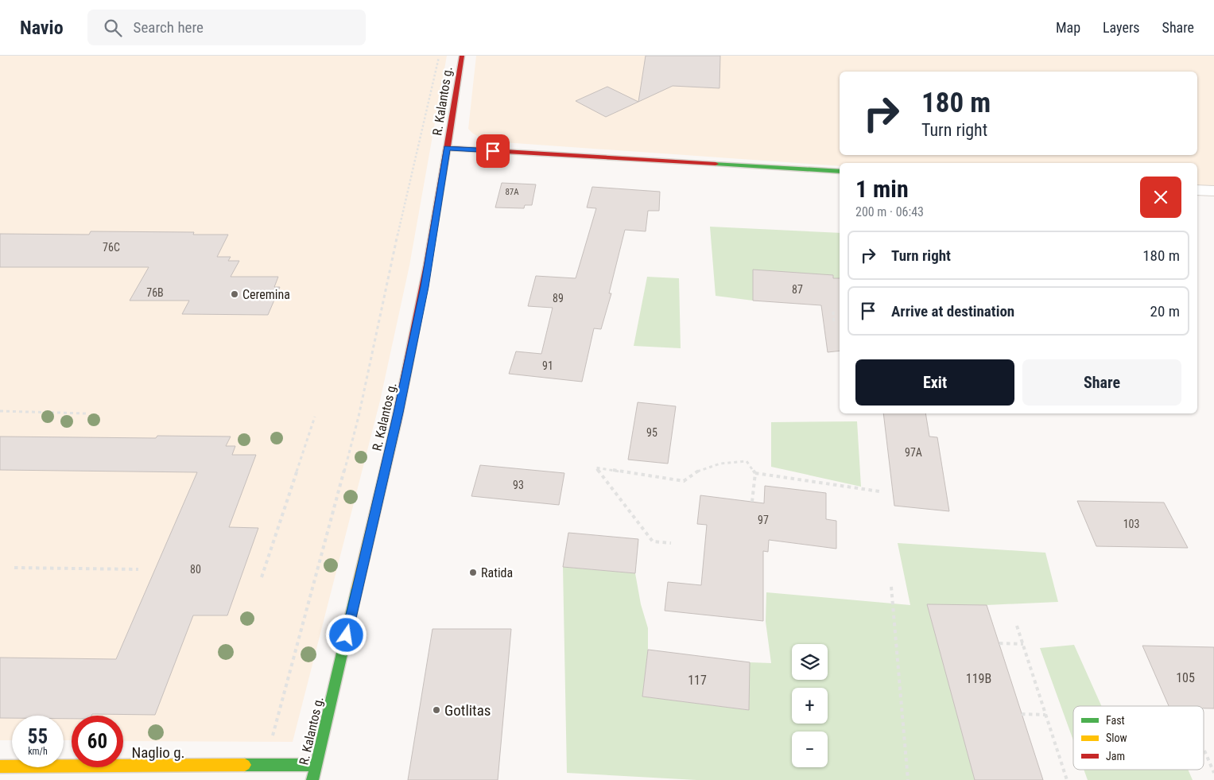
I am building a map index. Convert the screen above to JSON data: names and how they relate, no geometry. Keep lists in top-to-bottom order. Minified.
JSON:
{"streets":{"main road":["R. Kalantos g.","Naglio g."]},"crossings":[["R. Kalantos g.","Naglio g."]],"places":["Ceremina","Ratida","Gotlitas"],"house_numbers":["87A","76C","87","76B","89","91","95","97A","93","97","103","80","105","119B","117"],"legend":["Fast","Slow","Jam"],"page":{"header":"Navio","search":"Search here","nav":["Map","Layers","Share"],"turn":["180 m","Turn right"],"heading":["1 min","200 m · 06:43"],"list":[{"name":"Turn right","value":"180 m"},{"name":"Arrive at destination","value":"20 m"}],"buttons":["Exit","Share"],"map_buttons":["+","−"],"speed":"55 km/h","limit":"60"}}
